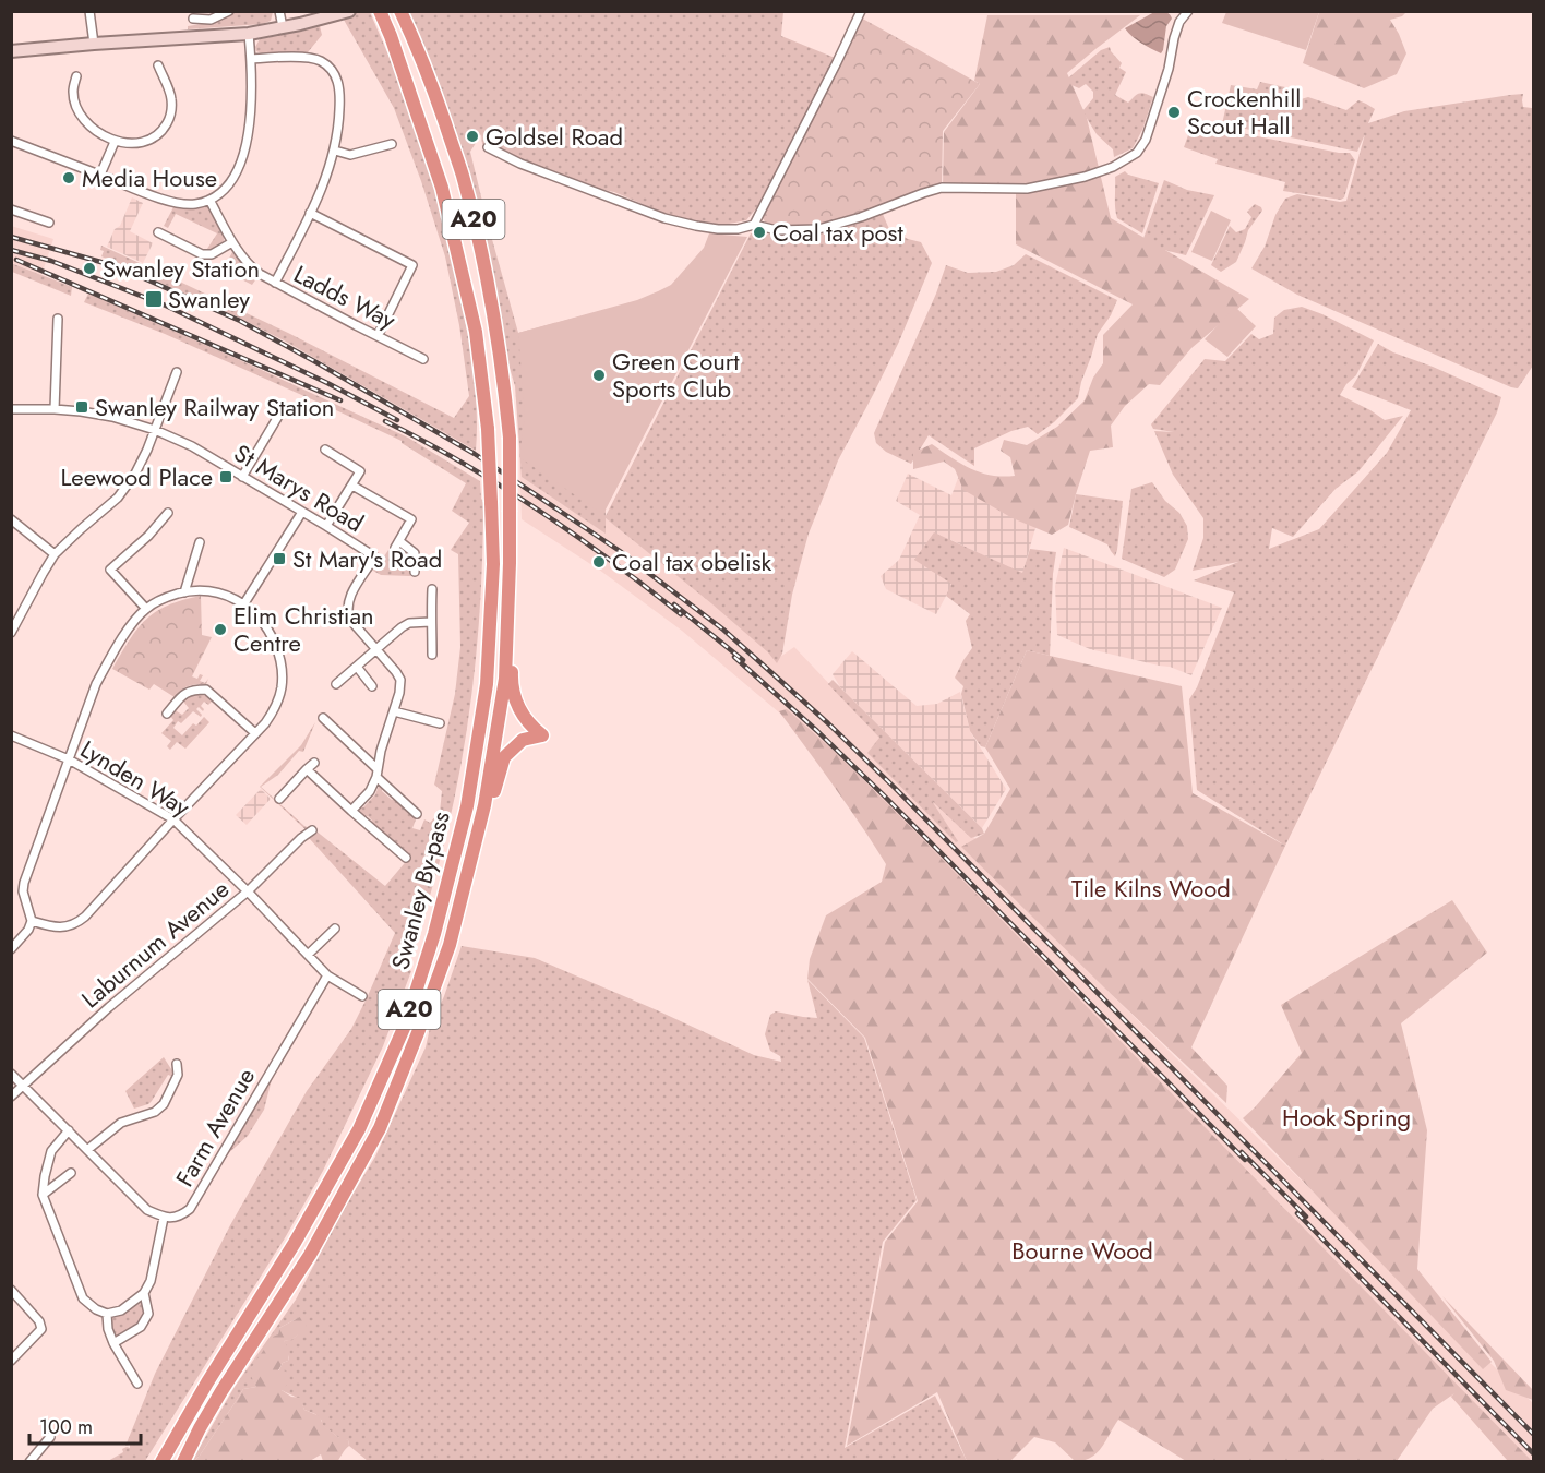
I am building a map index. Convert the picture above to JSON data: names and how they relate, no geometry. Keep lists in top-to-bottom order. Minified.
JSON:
{"streets":{"highway":["A20","Swanley By-pass"],"street":["Ladds Way","St Marys Road","Lynden Way","Laburnum Avenue","Farm Avenue"]},"crossings":[["A20","Swanley By-pass"],["Lynden Way","Laburnum Avenue"],["Lynden Way","Farm Avenue"]],"parks":["Tile Kilns Wood","Hook Spring","Bourne Wood"],"places":{"other":["Crockenhill Scout Hall","Goldsel Road","Media House","Coal tax post","Swanley Station","Green Court Sports Club","Coal tax obelisk","Elim Christian Centre"],"transit":["Swanley","Swanley Railway Station","Leewood Place","St Mary's Road"]},"scale_bar":"100 m"}
